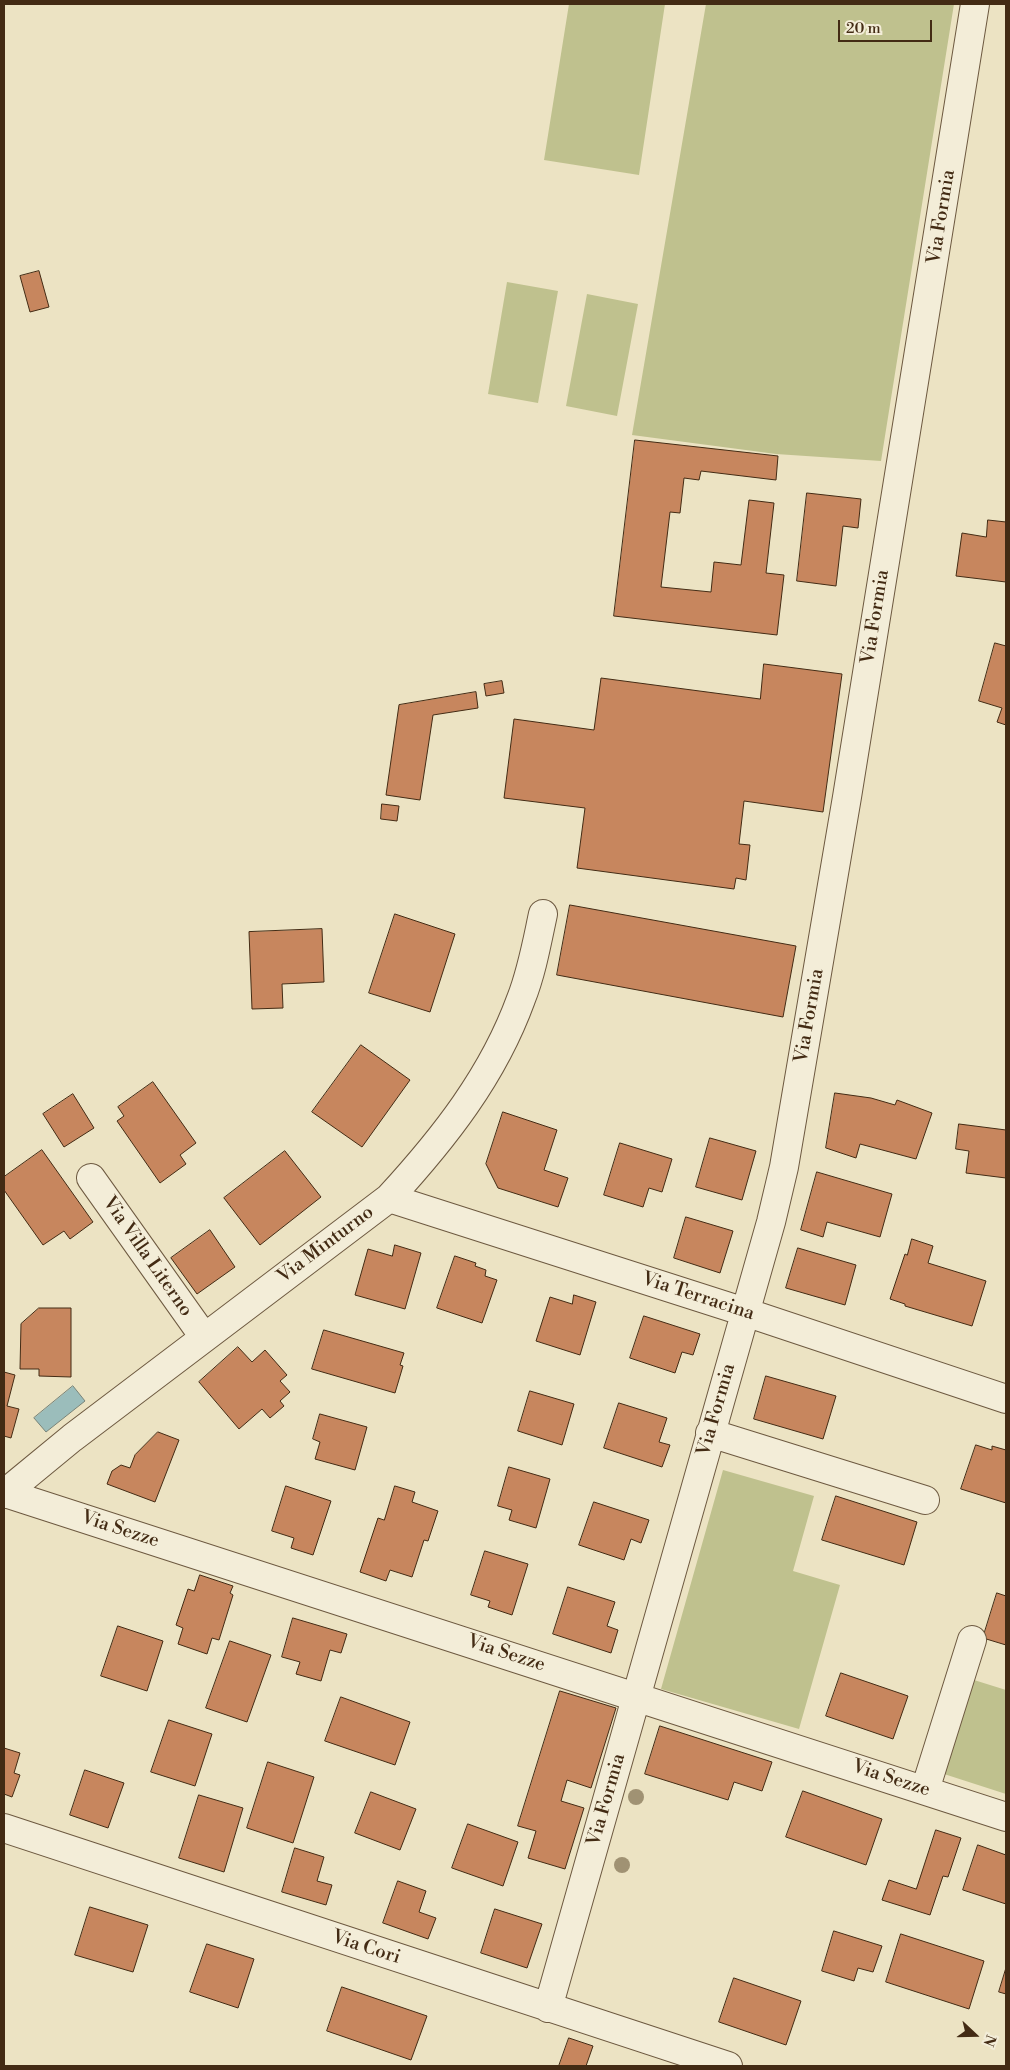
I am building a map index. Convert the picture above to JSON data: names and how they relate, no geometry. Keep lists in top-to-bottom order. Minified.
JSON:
{"streets":{"street":["Via Formia","Via Minturno","Via Villa Literno","Via Terracina","Via Sezze","Via Cori"]},"crossings":[["Via Formia","Via Terracina"],["Via Formia","Via Sezze"],["Via Formia","Via Cori"],["Via Minturno","Via Villa Literno"],["Via Minturno","Via Terracina"],["Via Minturno","Via Sezze"]],"scale_bar":"20 m","north":"right"}
